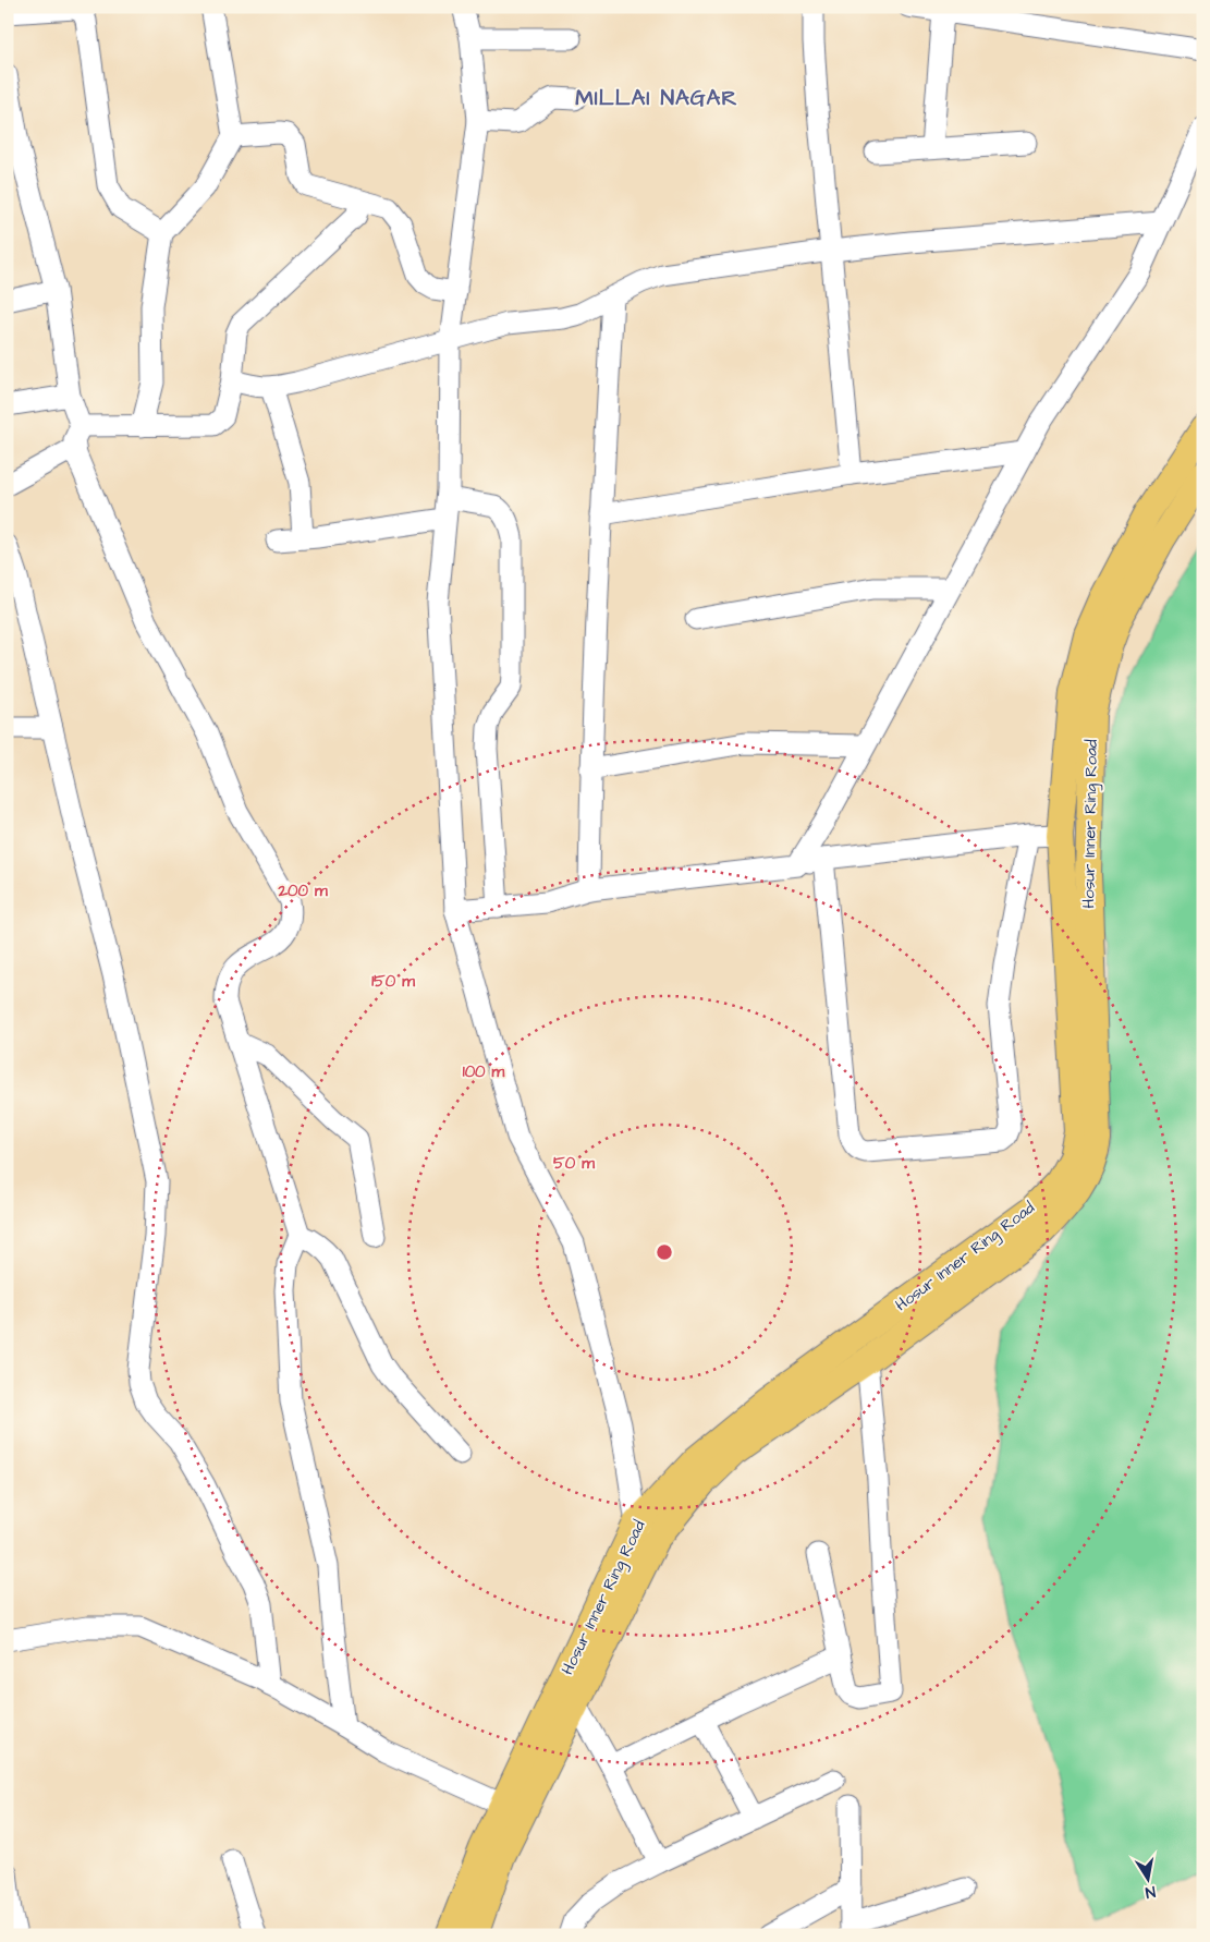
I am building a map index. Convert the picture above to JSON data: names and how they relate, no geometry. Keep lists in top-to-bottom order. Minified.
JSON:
{"streets":{"main road":["Hosur Inner Ring Road"]},"districts":["MILLAI NAGAR"],"north":"bottom","rings":["200 m","150 m","100 m","50 m"]}
